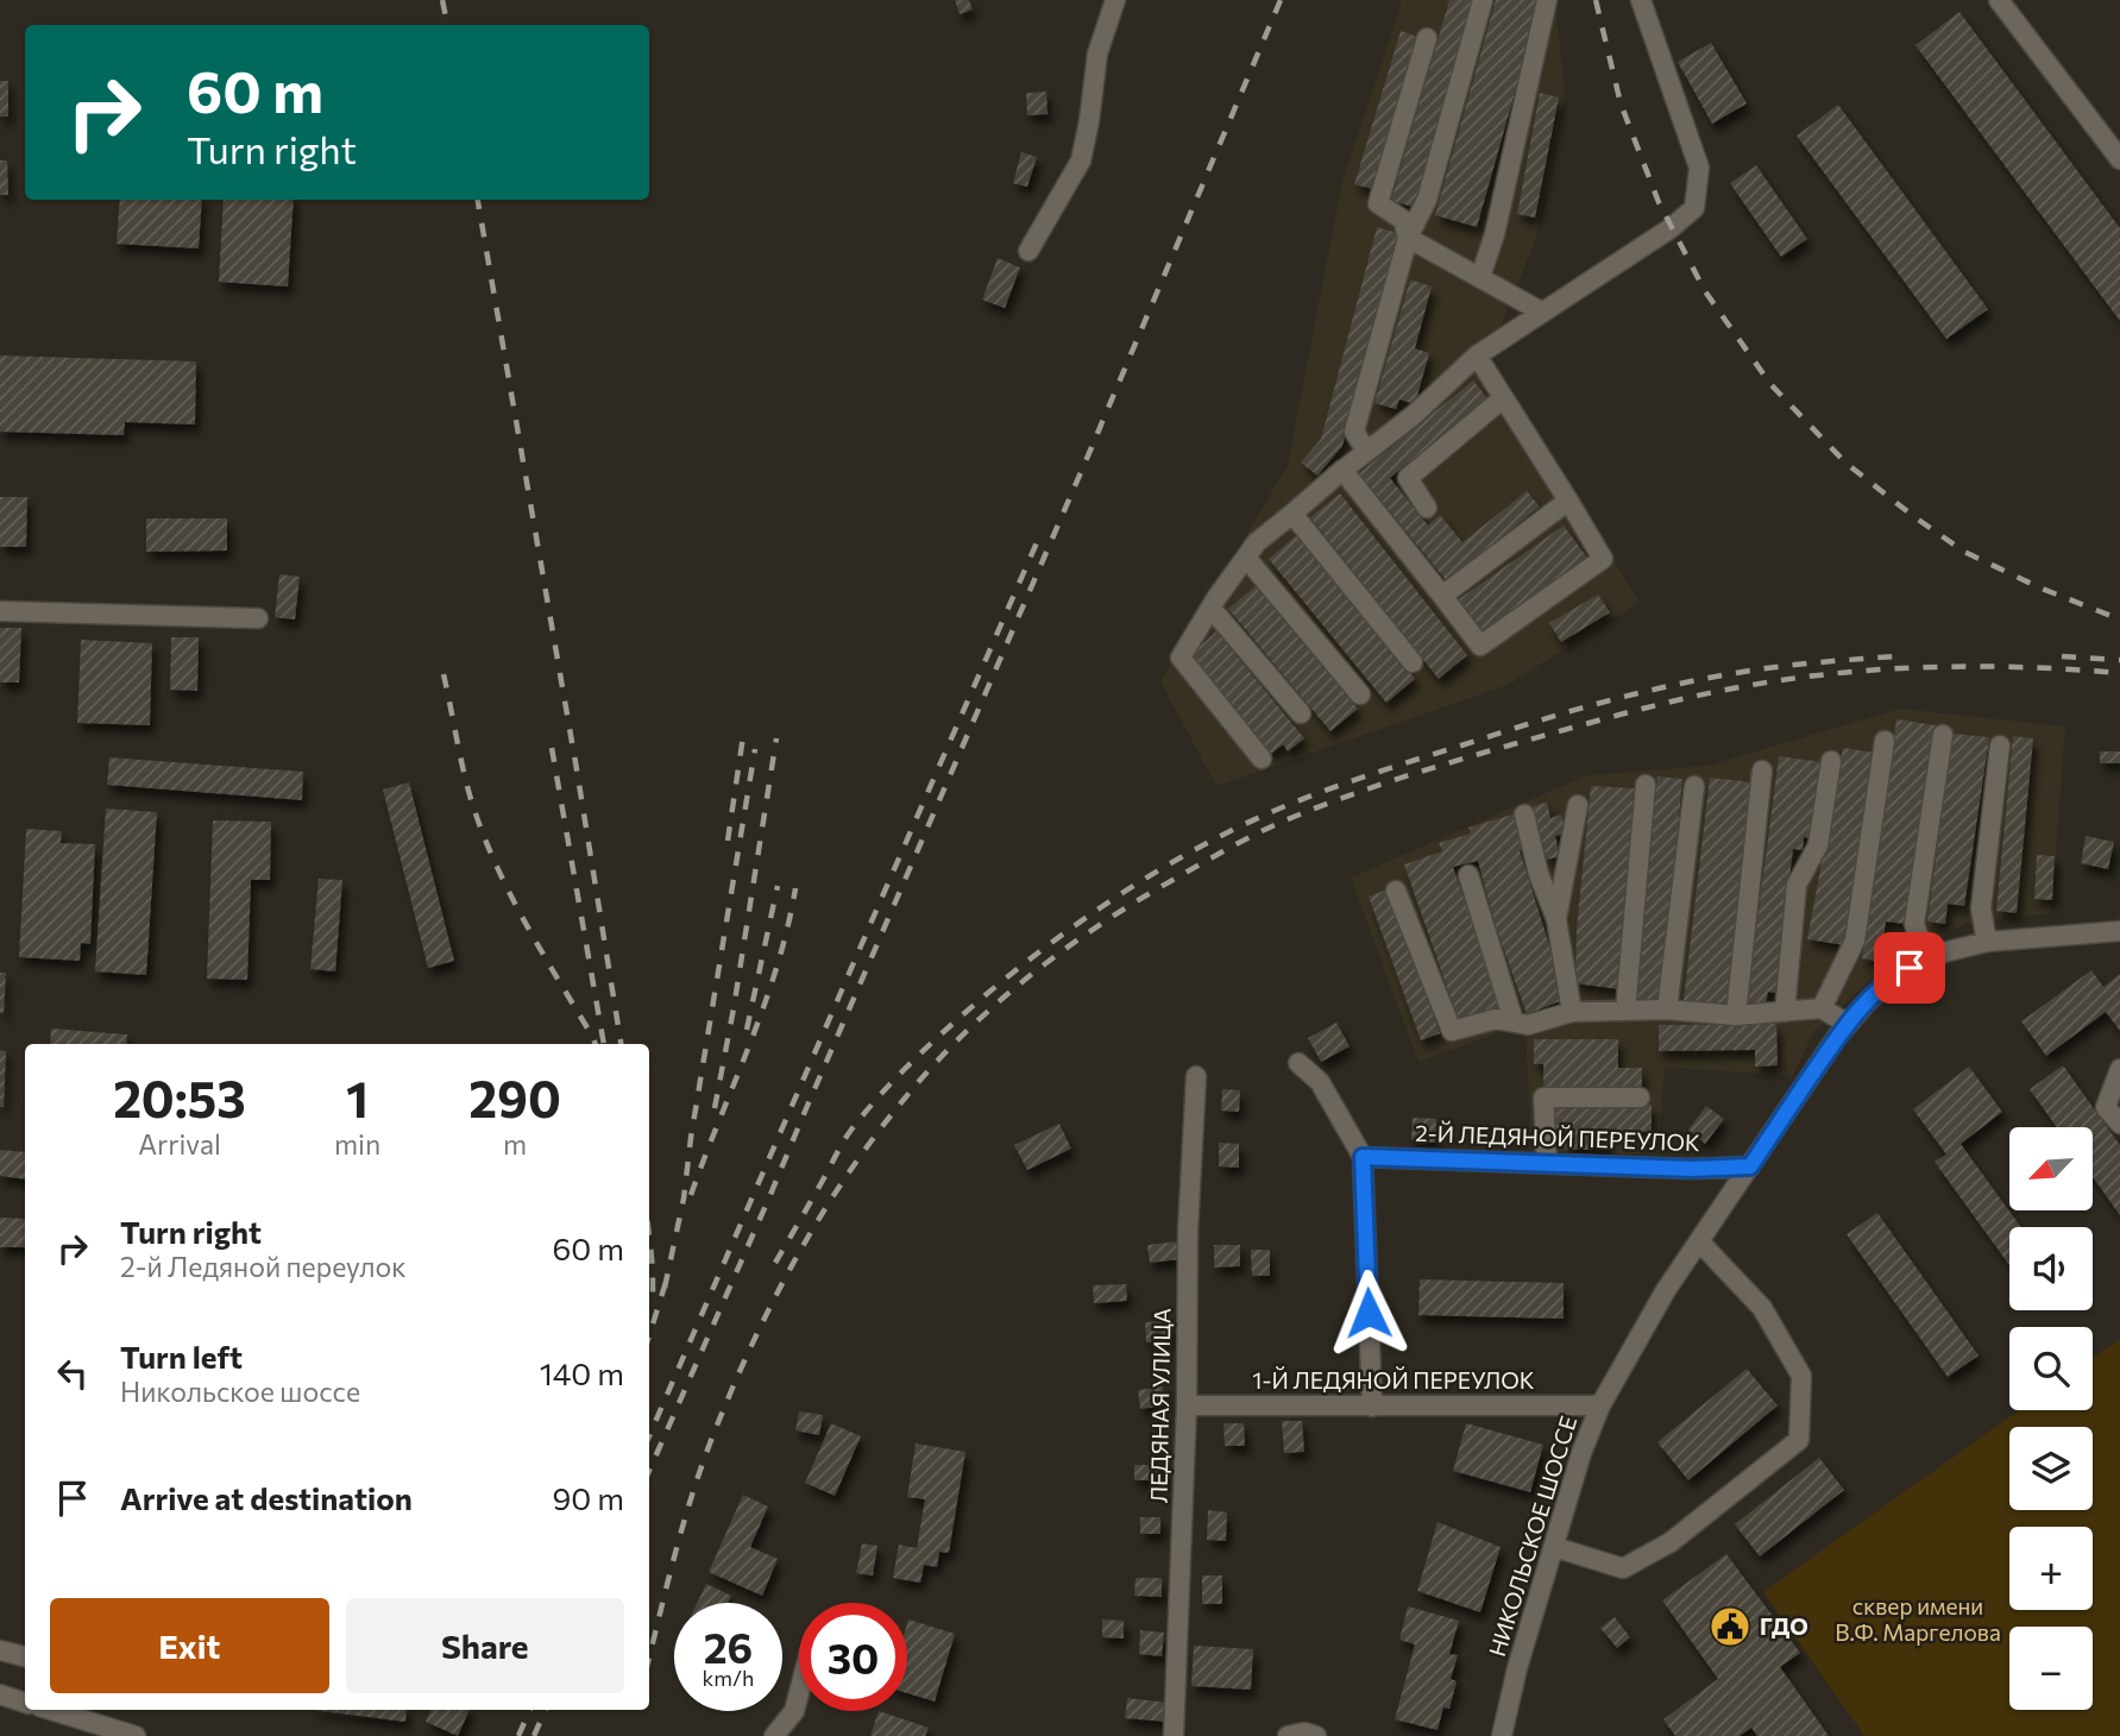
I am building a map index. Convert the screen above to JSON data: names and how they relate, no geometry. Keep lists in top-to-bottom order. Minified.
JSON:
{"streets":{"street":["2-Й ЛЕДЯНОЙ ПЕРЕУЛОК","1-Й ЛЕДЯНОЙ ПЕРЕУЛОК","ЛЕДЯНАЯ УЛИЦА","НИКОЛЬСКОЕ ШОССЕ"]},"crossings":[["2-Й ЛЕДЯНОЙ ПЕРЕУЛОК","НИКОЛЬСКОЕ ШОССЕ"],["1-Й ЛЕДЯНОЙ ПЕРЕУЛОК","ЛЕДЯНАЯ УЛИЦА"],["1-Й ЛЕДЯНОЙ ПЕРЕУЛОК","НИКОЛЬСКОЕ ШОССЕ"]],"parks":["сквер имени В.Ф. Маргелова"],"places":{"public building":["ГДО"]},"north":"bottom left","page":{"turn":["60 m","Turn right"],"eta":["20:53","Arrival","1","min","290","m"],"map_buttons":["+","−"],"list":[{"name":"Turn right","note":"2-й Ледяной переулок","value":"60 m"},{"name":"Turn left","note":"Никольское шоссе","value":"140 m"},{"name":"Arrive at destination","value":"90 m"}],"buttons":["Exit","Share"],"speed":"26 km/h","limit":"30"}}
